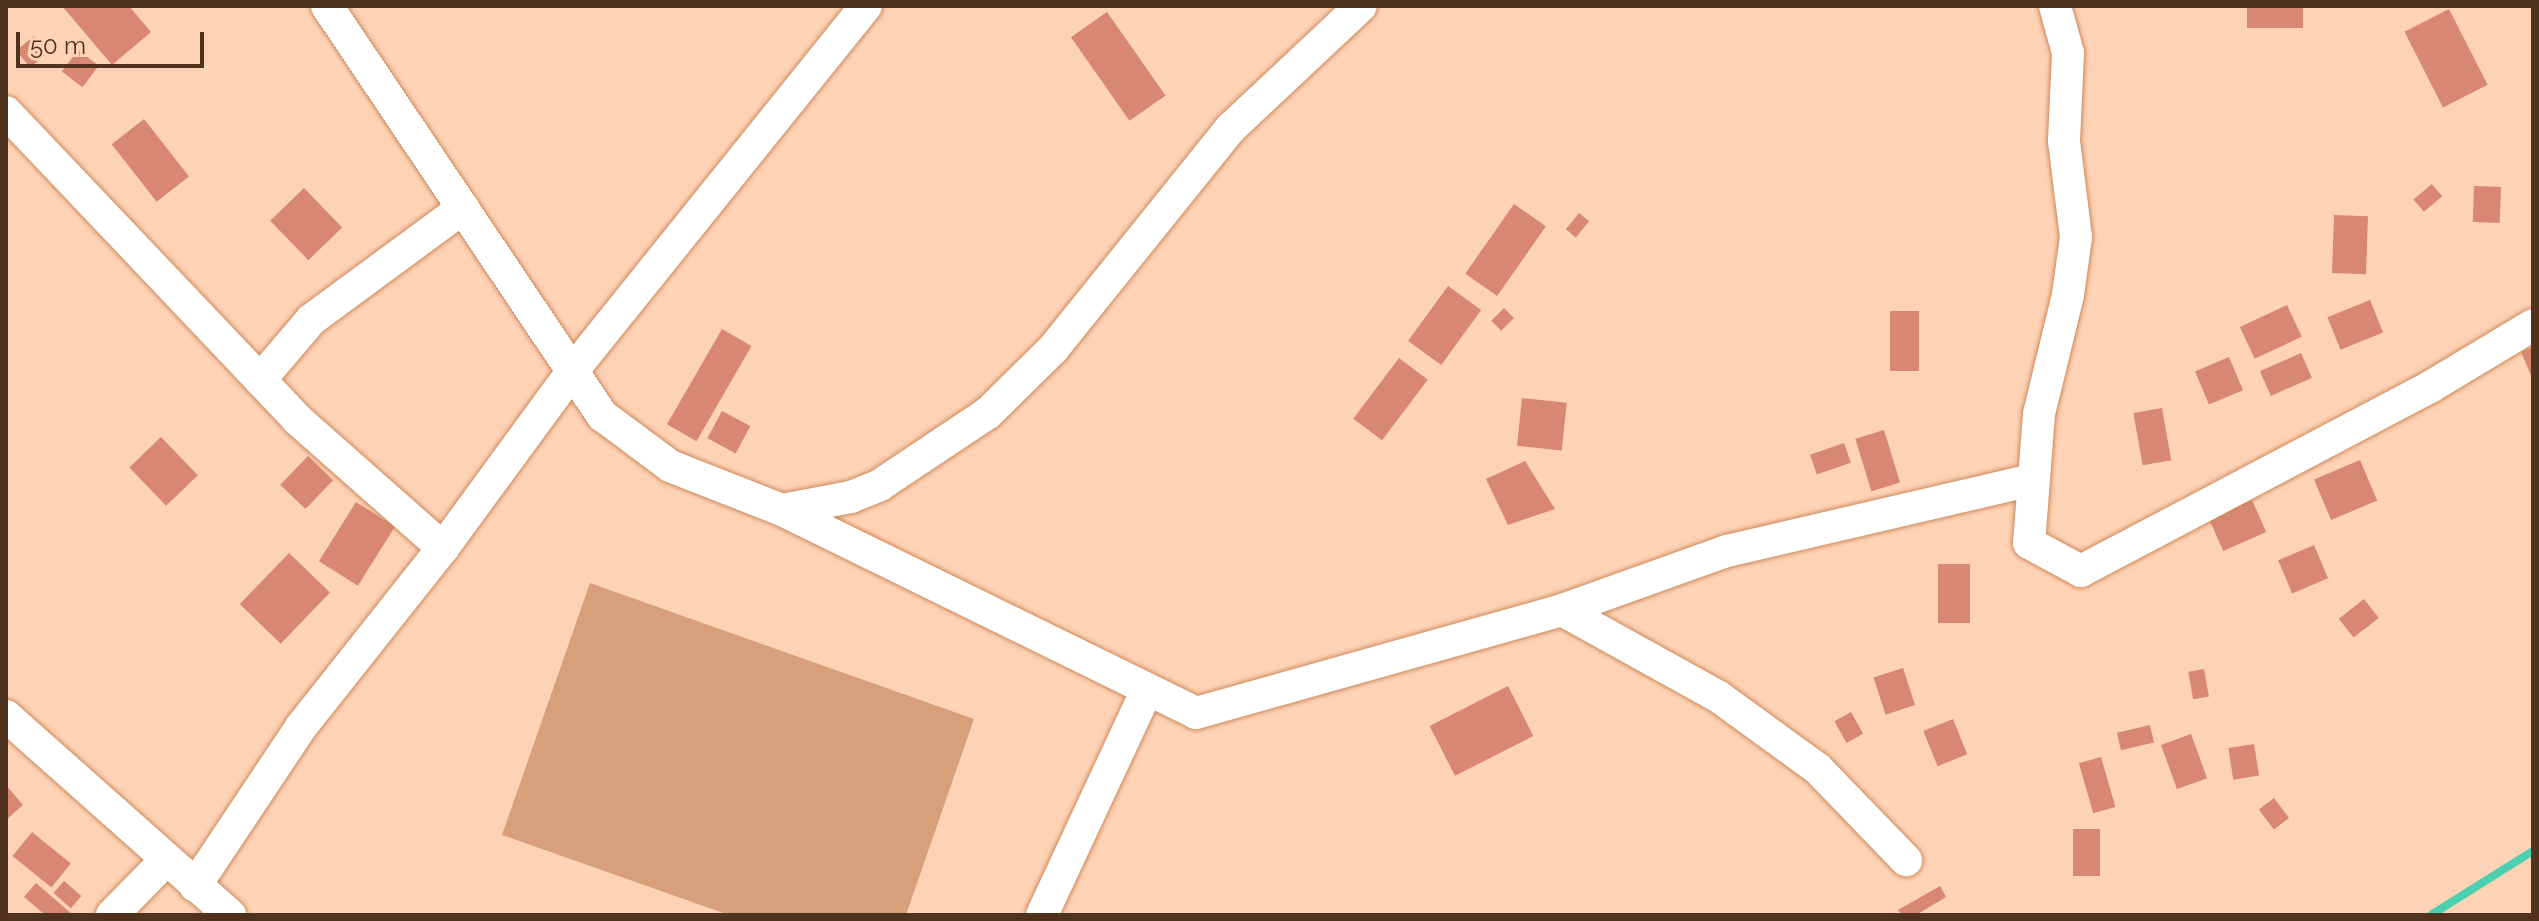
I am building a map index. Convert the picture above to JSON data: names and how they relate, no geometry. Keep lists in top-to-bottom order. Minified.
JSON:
{"scale_bar":"50 m"}
